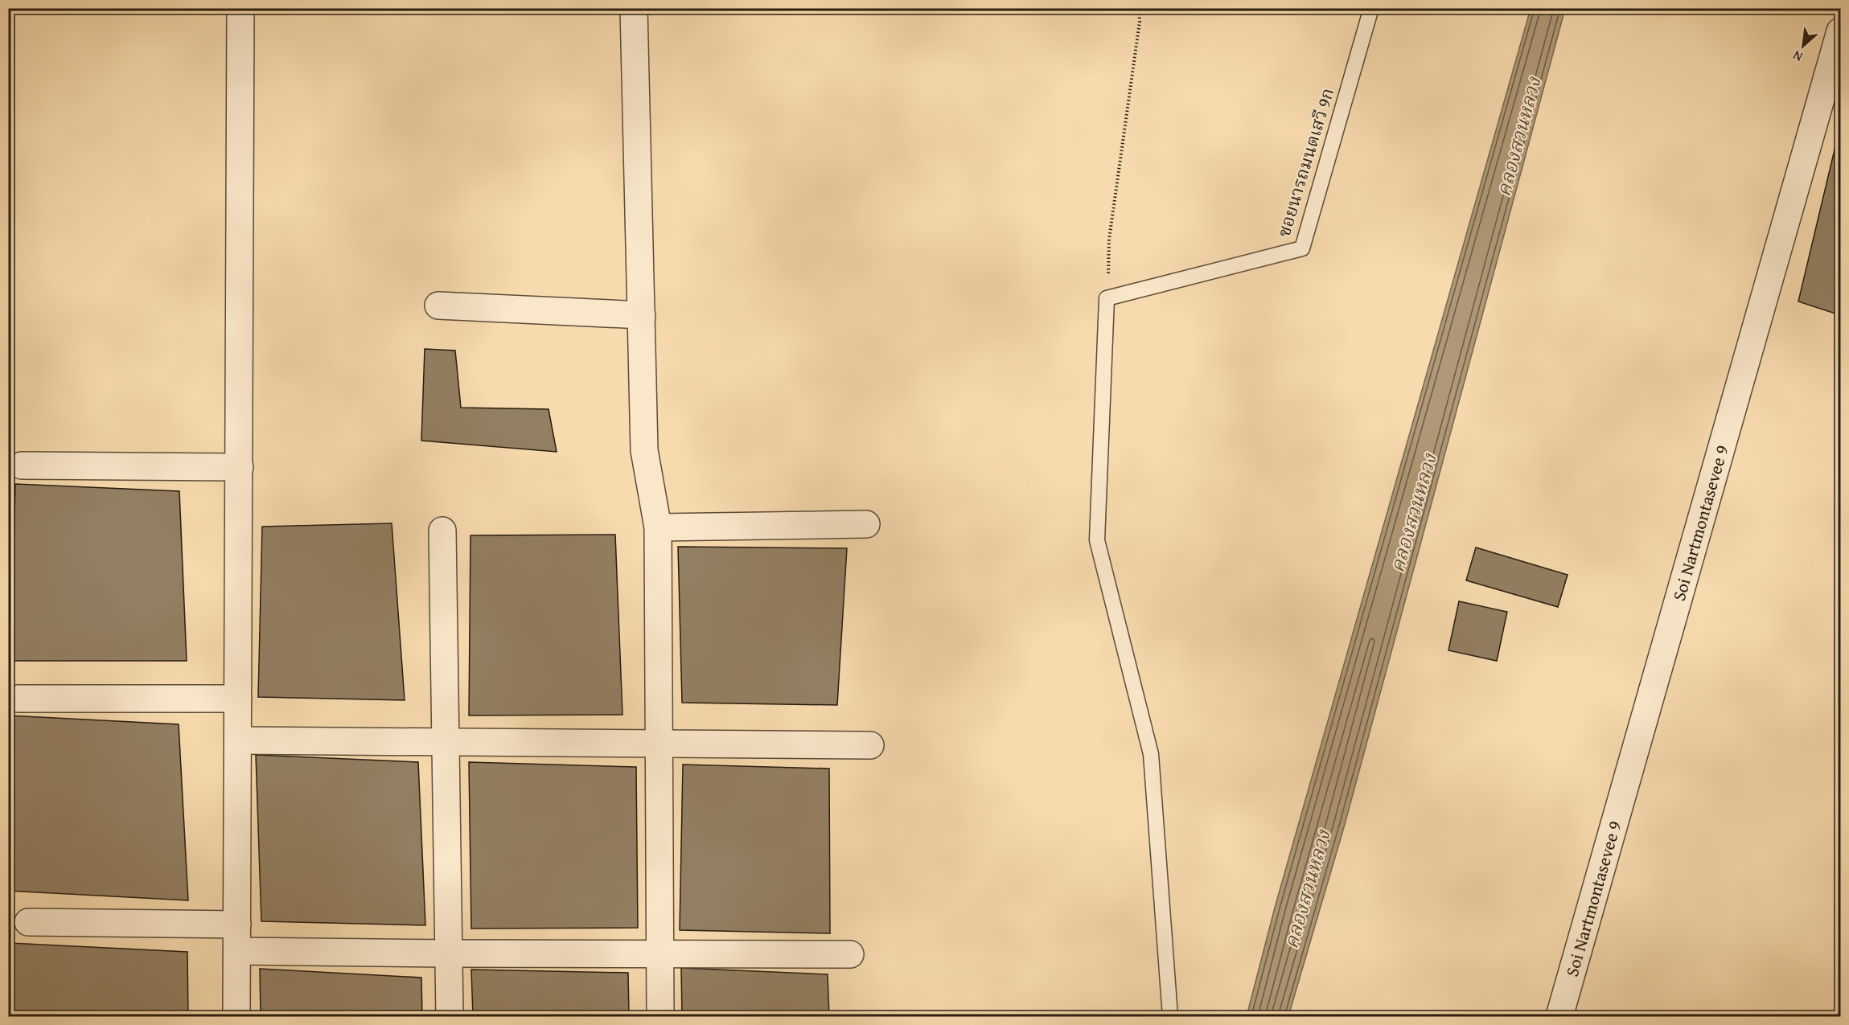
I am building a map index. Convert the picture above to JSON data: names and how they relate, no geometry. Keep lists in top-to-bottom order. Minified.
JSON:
{"streets":{"street":["Soi Nartmontasevee 9"],"lane":["ซอยนารถมนตเสวี 9ก"]},"water":["คลองสวนหลวง"],"north":"bottom left"}
